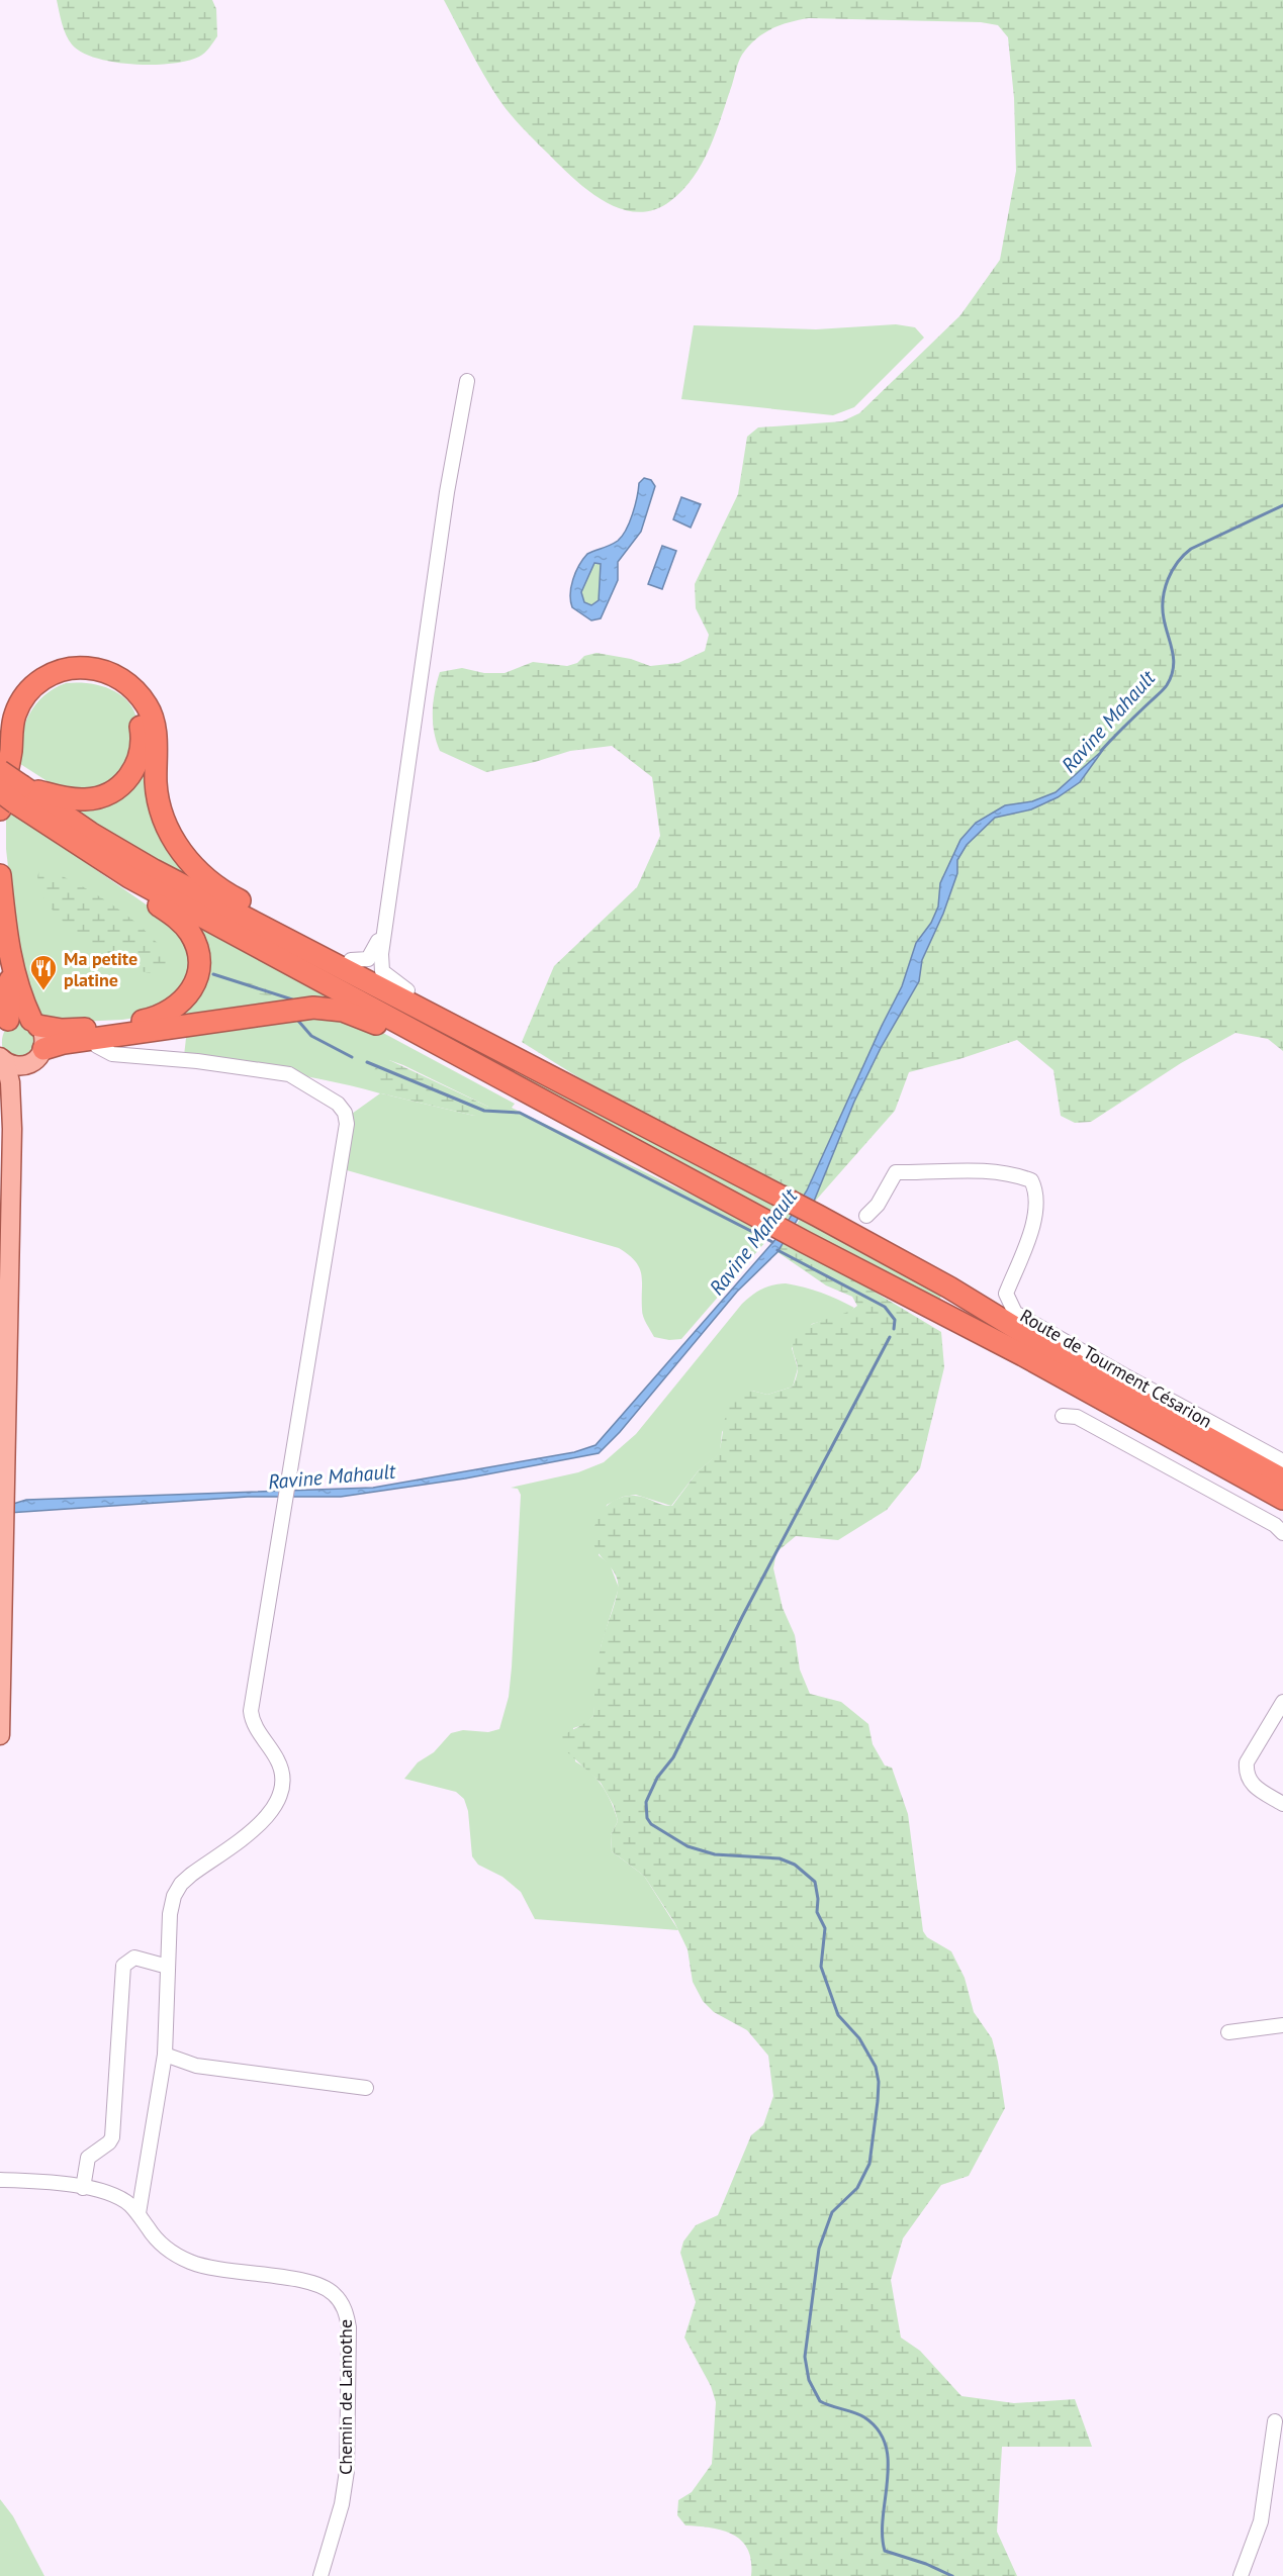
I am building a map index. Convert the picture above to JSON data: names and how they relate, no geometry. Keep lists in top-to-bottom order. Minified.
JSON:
{"streets":{"street":["Route de Tourment Césarion","Chemin de Lamothe"]},"water":["Ravine Mahault"],"places":{"restaurant":["Ma petite platine"]}}
